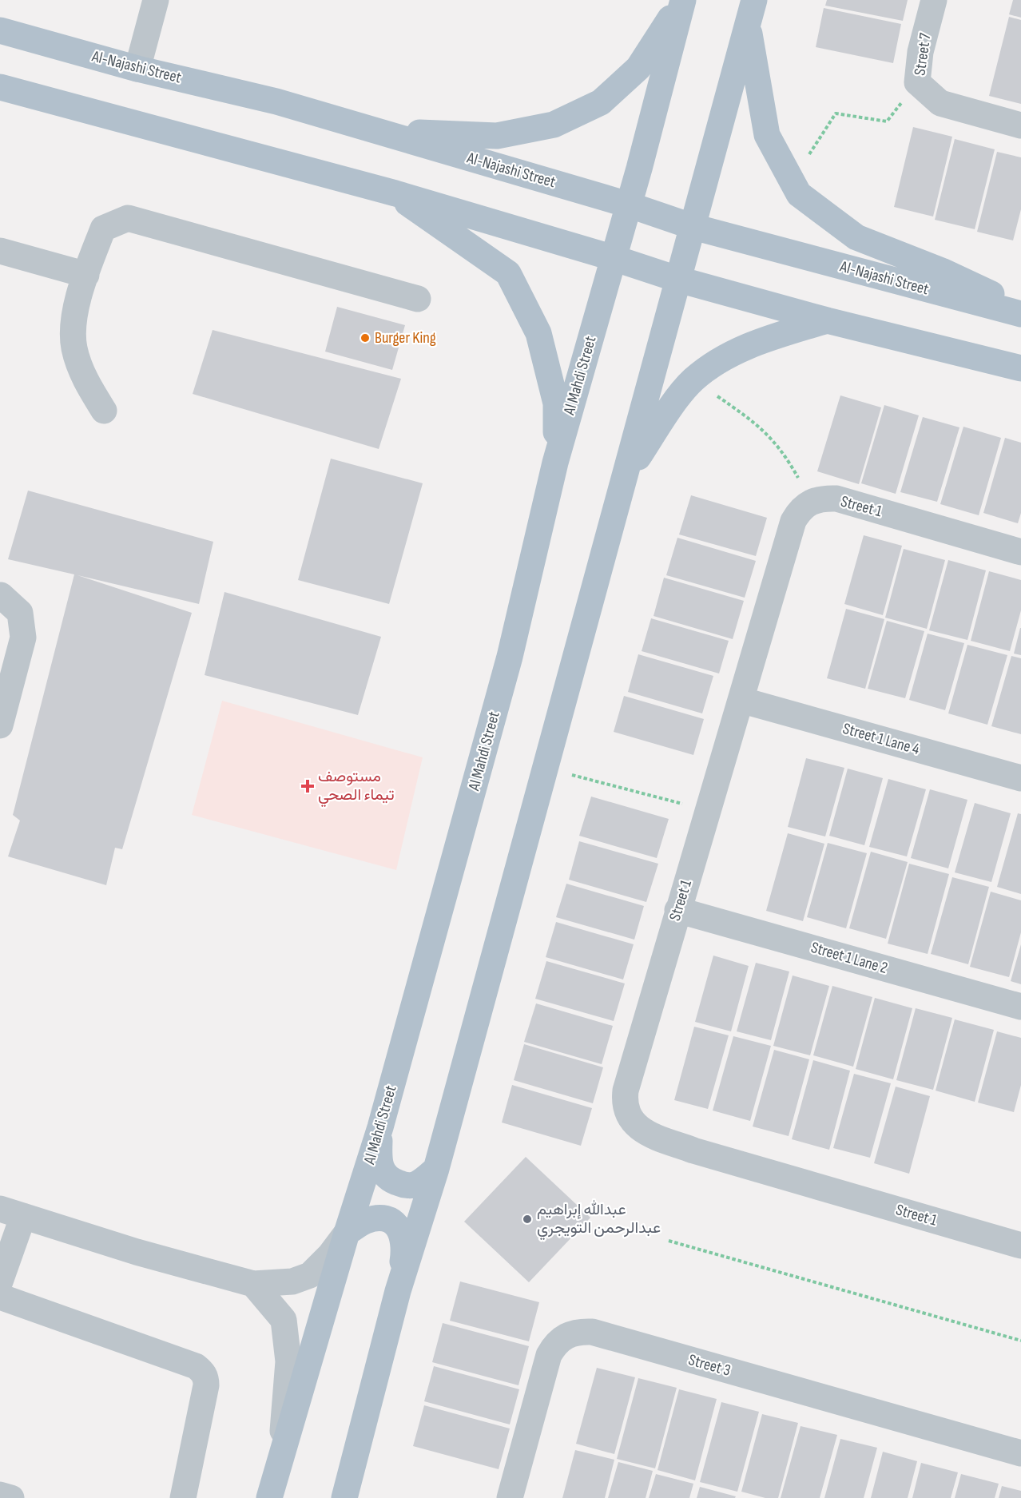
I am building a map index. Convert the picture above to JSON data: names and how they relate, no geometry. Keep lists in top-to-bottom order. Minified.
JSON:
{"streets":{"main road":["Al-Najashi Street","Al Mahdi Street"],"street":["Street 7","Street 1","Street 1 Lane 4","Street 1 Lane 2","Street 3"]},"crossings":[["Al-Najashi Street","Al Mahdi Street"],["Street 1","Street 1 Lane 4"],["Street 1","Street 1 Lane 2"]],"places":{"other":["Burger King","عبدالله إبراهيم عبدالرحمن التويجري"],"health":["مستوصف تيماء الصحي"]}}
